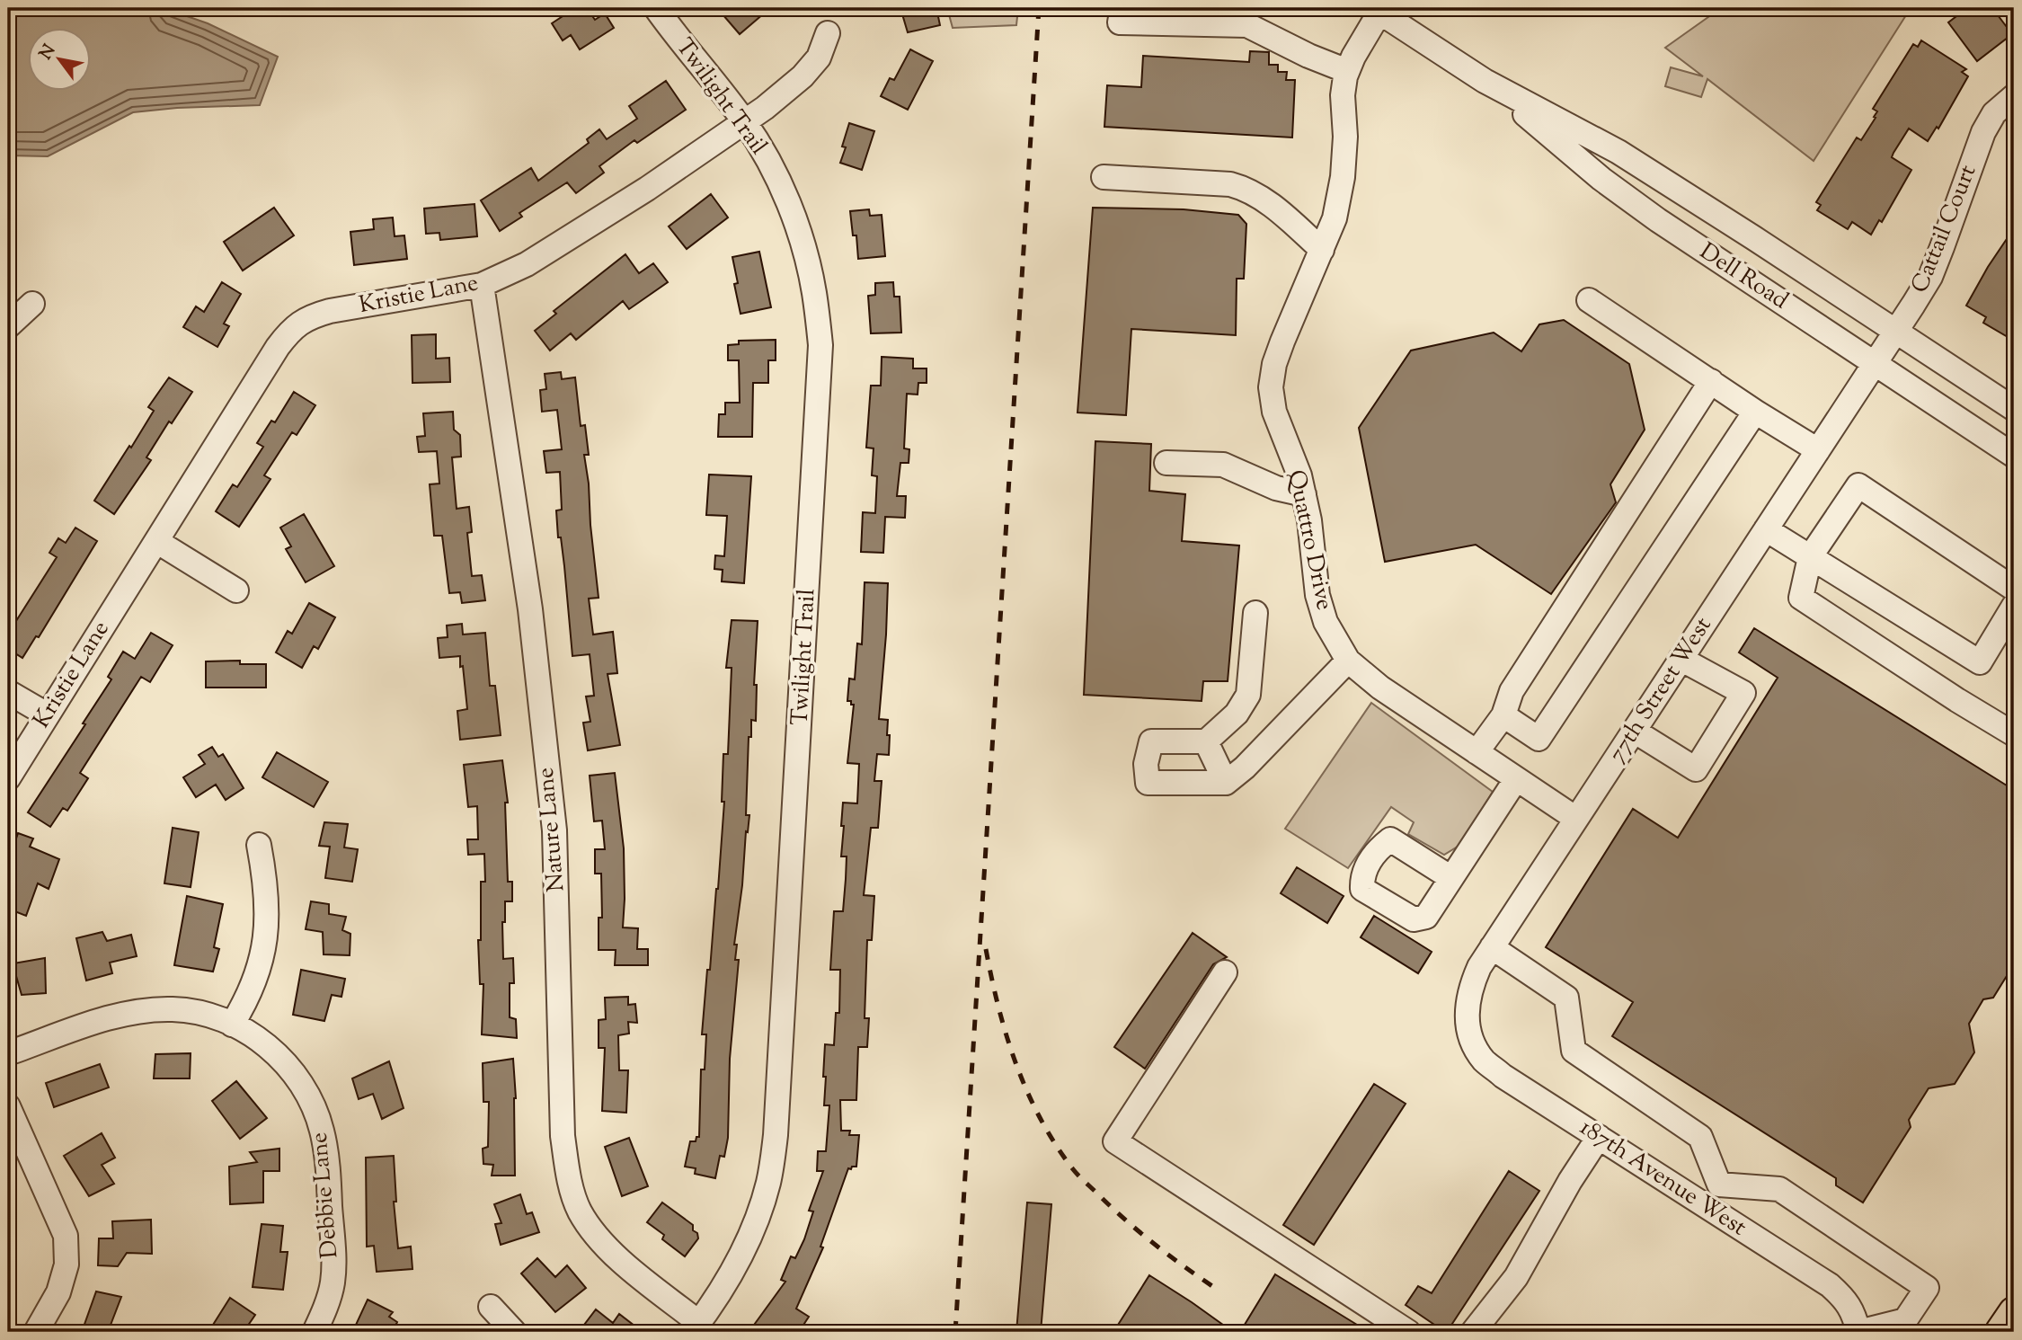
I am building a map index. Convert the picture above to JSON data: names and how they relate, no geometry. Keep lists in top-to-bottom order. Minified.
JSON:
{"streets":{"street":["Twilight Trail","Cattail Court","Dell Road","Kristie Lane","Quattro Drive","77th Street West","Nature Lane","187th Avenue West","Debbie Lane"]},"crossings":[["Twilight Trail","Kristie Lane"],["Twilight Trail","Nature Lane"],["Cattail Court","Dell Road"],["Cattail Court","77th Street West"],["Dell Road","Quattro Drive"],["Dell Road","77th Street West"],["Kristie Lane","Nature Lane"],["Quattro Drive","77th Street West"],["77th Street West","187th Avenue West"]],"north":"top left"}
